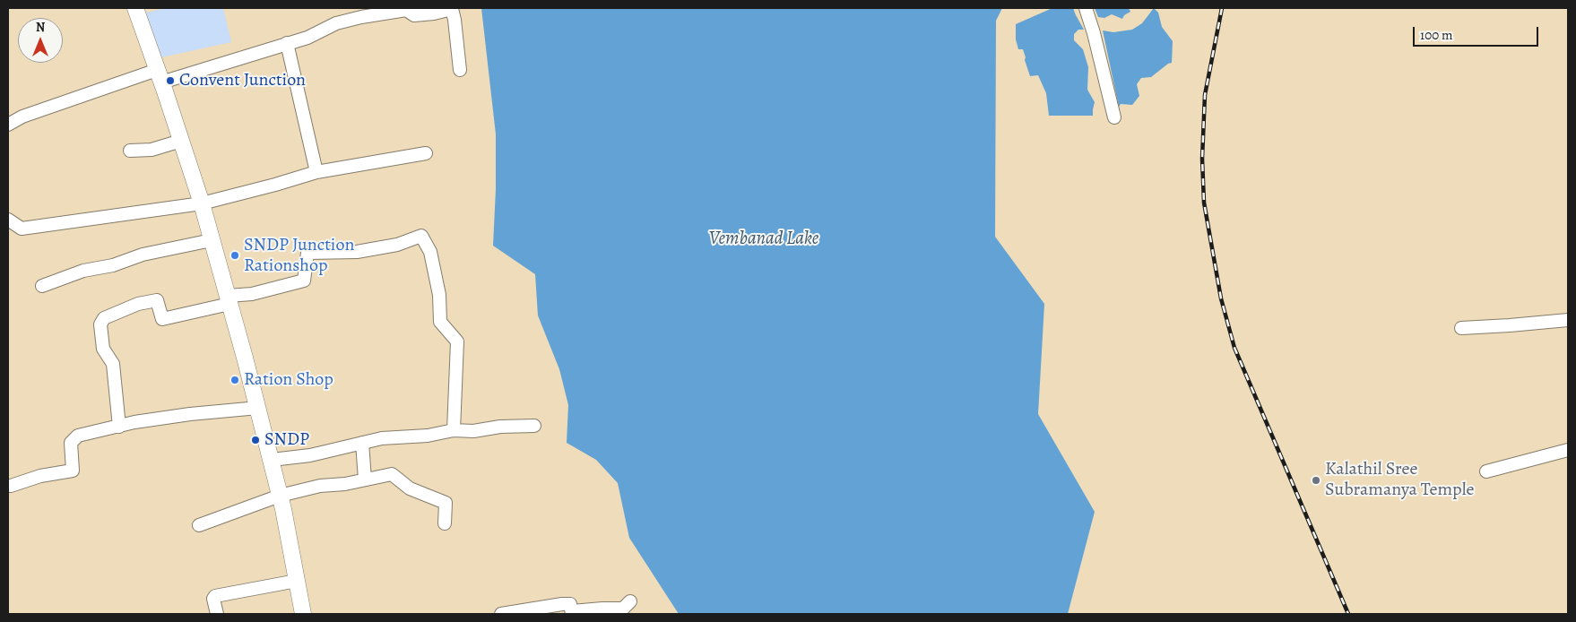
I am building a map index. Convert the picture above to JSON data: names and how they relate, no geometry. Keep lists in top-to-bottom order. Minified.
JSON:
{"water":["Vembanad Lake"],"places":["Convent Junction","SNDP Junction Rationshop","Ration Shop","SNDP","Kalathil Sree Subramanya Temple"],"scale_bar":"100 m","north":"top"}
